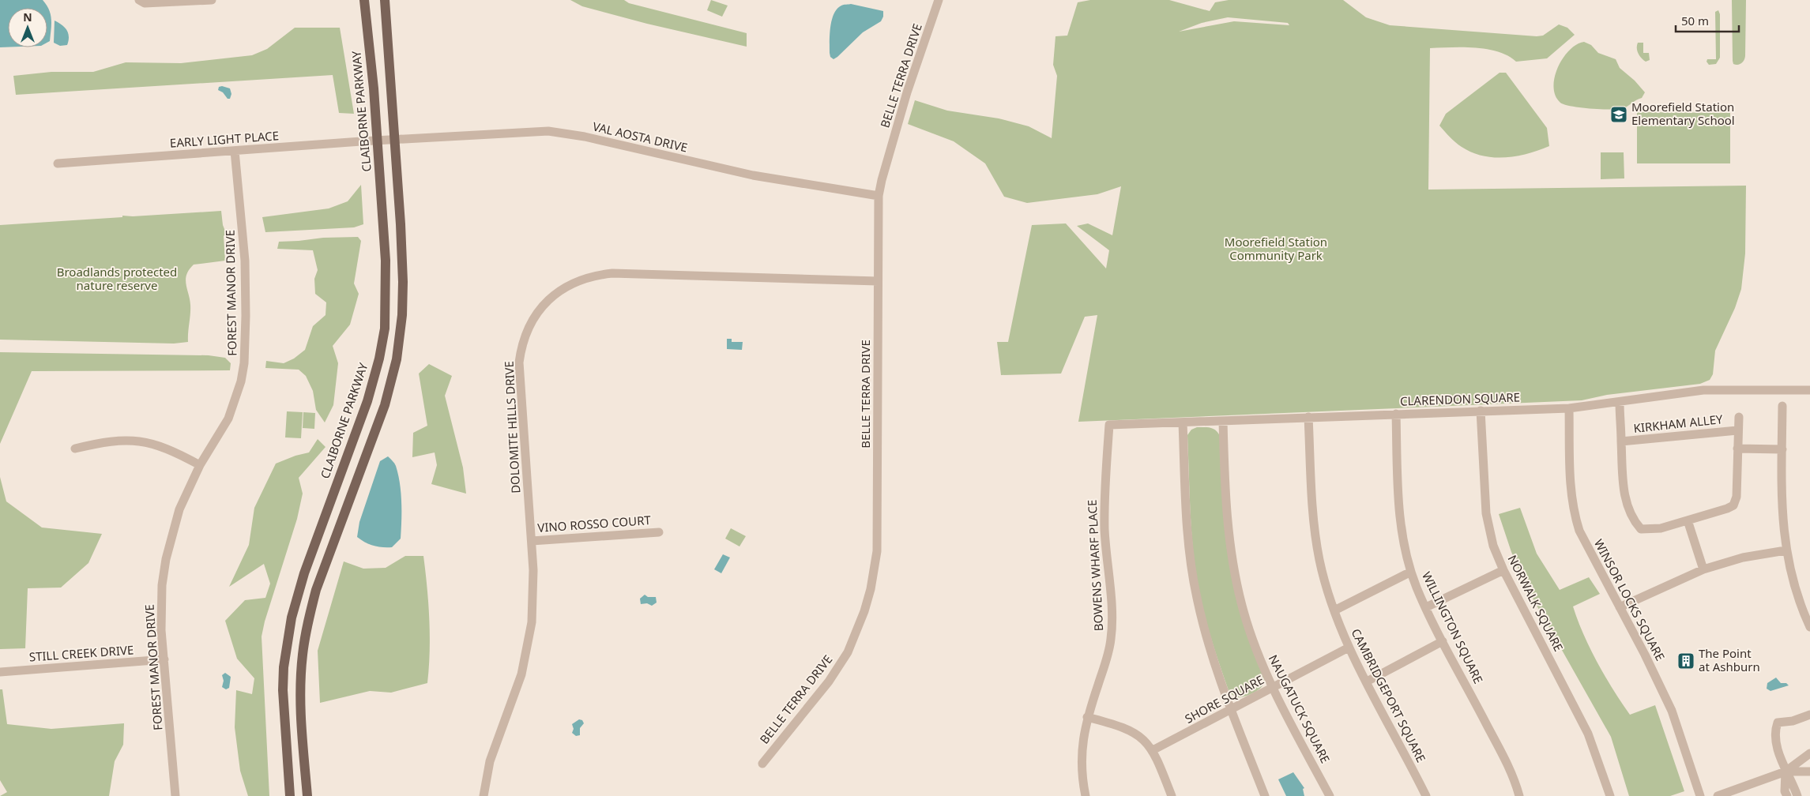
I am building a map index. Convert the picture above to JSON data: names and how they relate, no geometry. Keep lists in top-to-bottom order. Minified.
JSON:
{"streets":{"main road":["CLAIBORNE PARKWAY"],"street":["BELLE TERRA DRIVE","VAL AOSTA DRIVE","EARLY LIGHT PLACE","FOREST MANOR DRIVE","CLARENDON SQUARE","KIRKHAM ALLEY","DOLOMITE HILLS DRIVE","VINO ROSSO COURT","BOWENS WHARF PLACE","WINSOR LOCKS SQUARE","NORWALK SQUARE","WILLINGTON SQUARE","STILL CREEK DRIVE","CAMBRIDGEPORT SQUARE","SHORE SQUARE","NAUGATUCK SQUARE"]},"crossings":[["BELLE TERRA DRIVE","VAL AOSTA DRIVE"],["BELLE TERRA DRIVE","DOLOMITE HILLS DRIVE"],["CLAIBORNE PARKWAY","EARLY LIGHT PLACE"],["VAL AOSTA DRIVE","EARLY LIGHT PLACE"],["EARLY LIGHT PLACE","FOREST MANOR DRIVE"],["FOREST MANOR DRIVE","STILL CREEK DRIVE"],["CLARENDON SQUARE","BOWENS WHARF PLACE"],["CLARENDON SQUARE","WINSOR LOCKS SQUARE"],["CLARENDON SQUARE","NORWALK SQUARE"],["CLARENDON SQUARE","WILLINGTON SQUARE"],["CLARENDON SQUARE","CAMBRIDGEPORT SQUARE"],["CLARENDON SQUARE","NAUGATUCK SQUARE"],["DOLOMITE HILLS DRIVE","VINO ROSSO COURT"],["CAMBRIDGEPORT SQUARE","SHORE SQUARE"],["SHORE SQUARE","NAUGATUCK SQUARE"]],"parks":["Moorefield Station Community Park","Broadlands protected nature reserve"],"places":{"school or university":["Moorefield Station Elementary School"],"building":["The Point at Ashburn"]},"scale_bar":"50 m","north":"top"}
